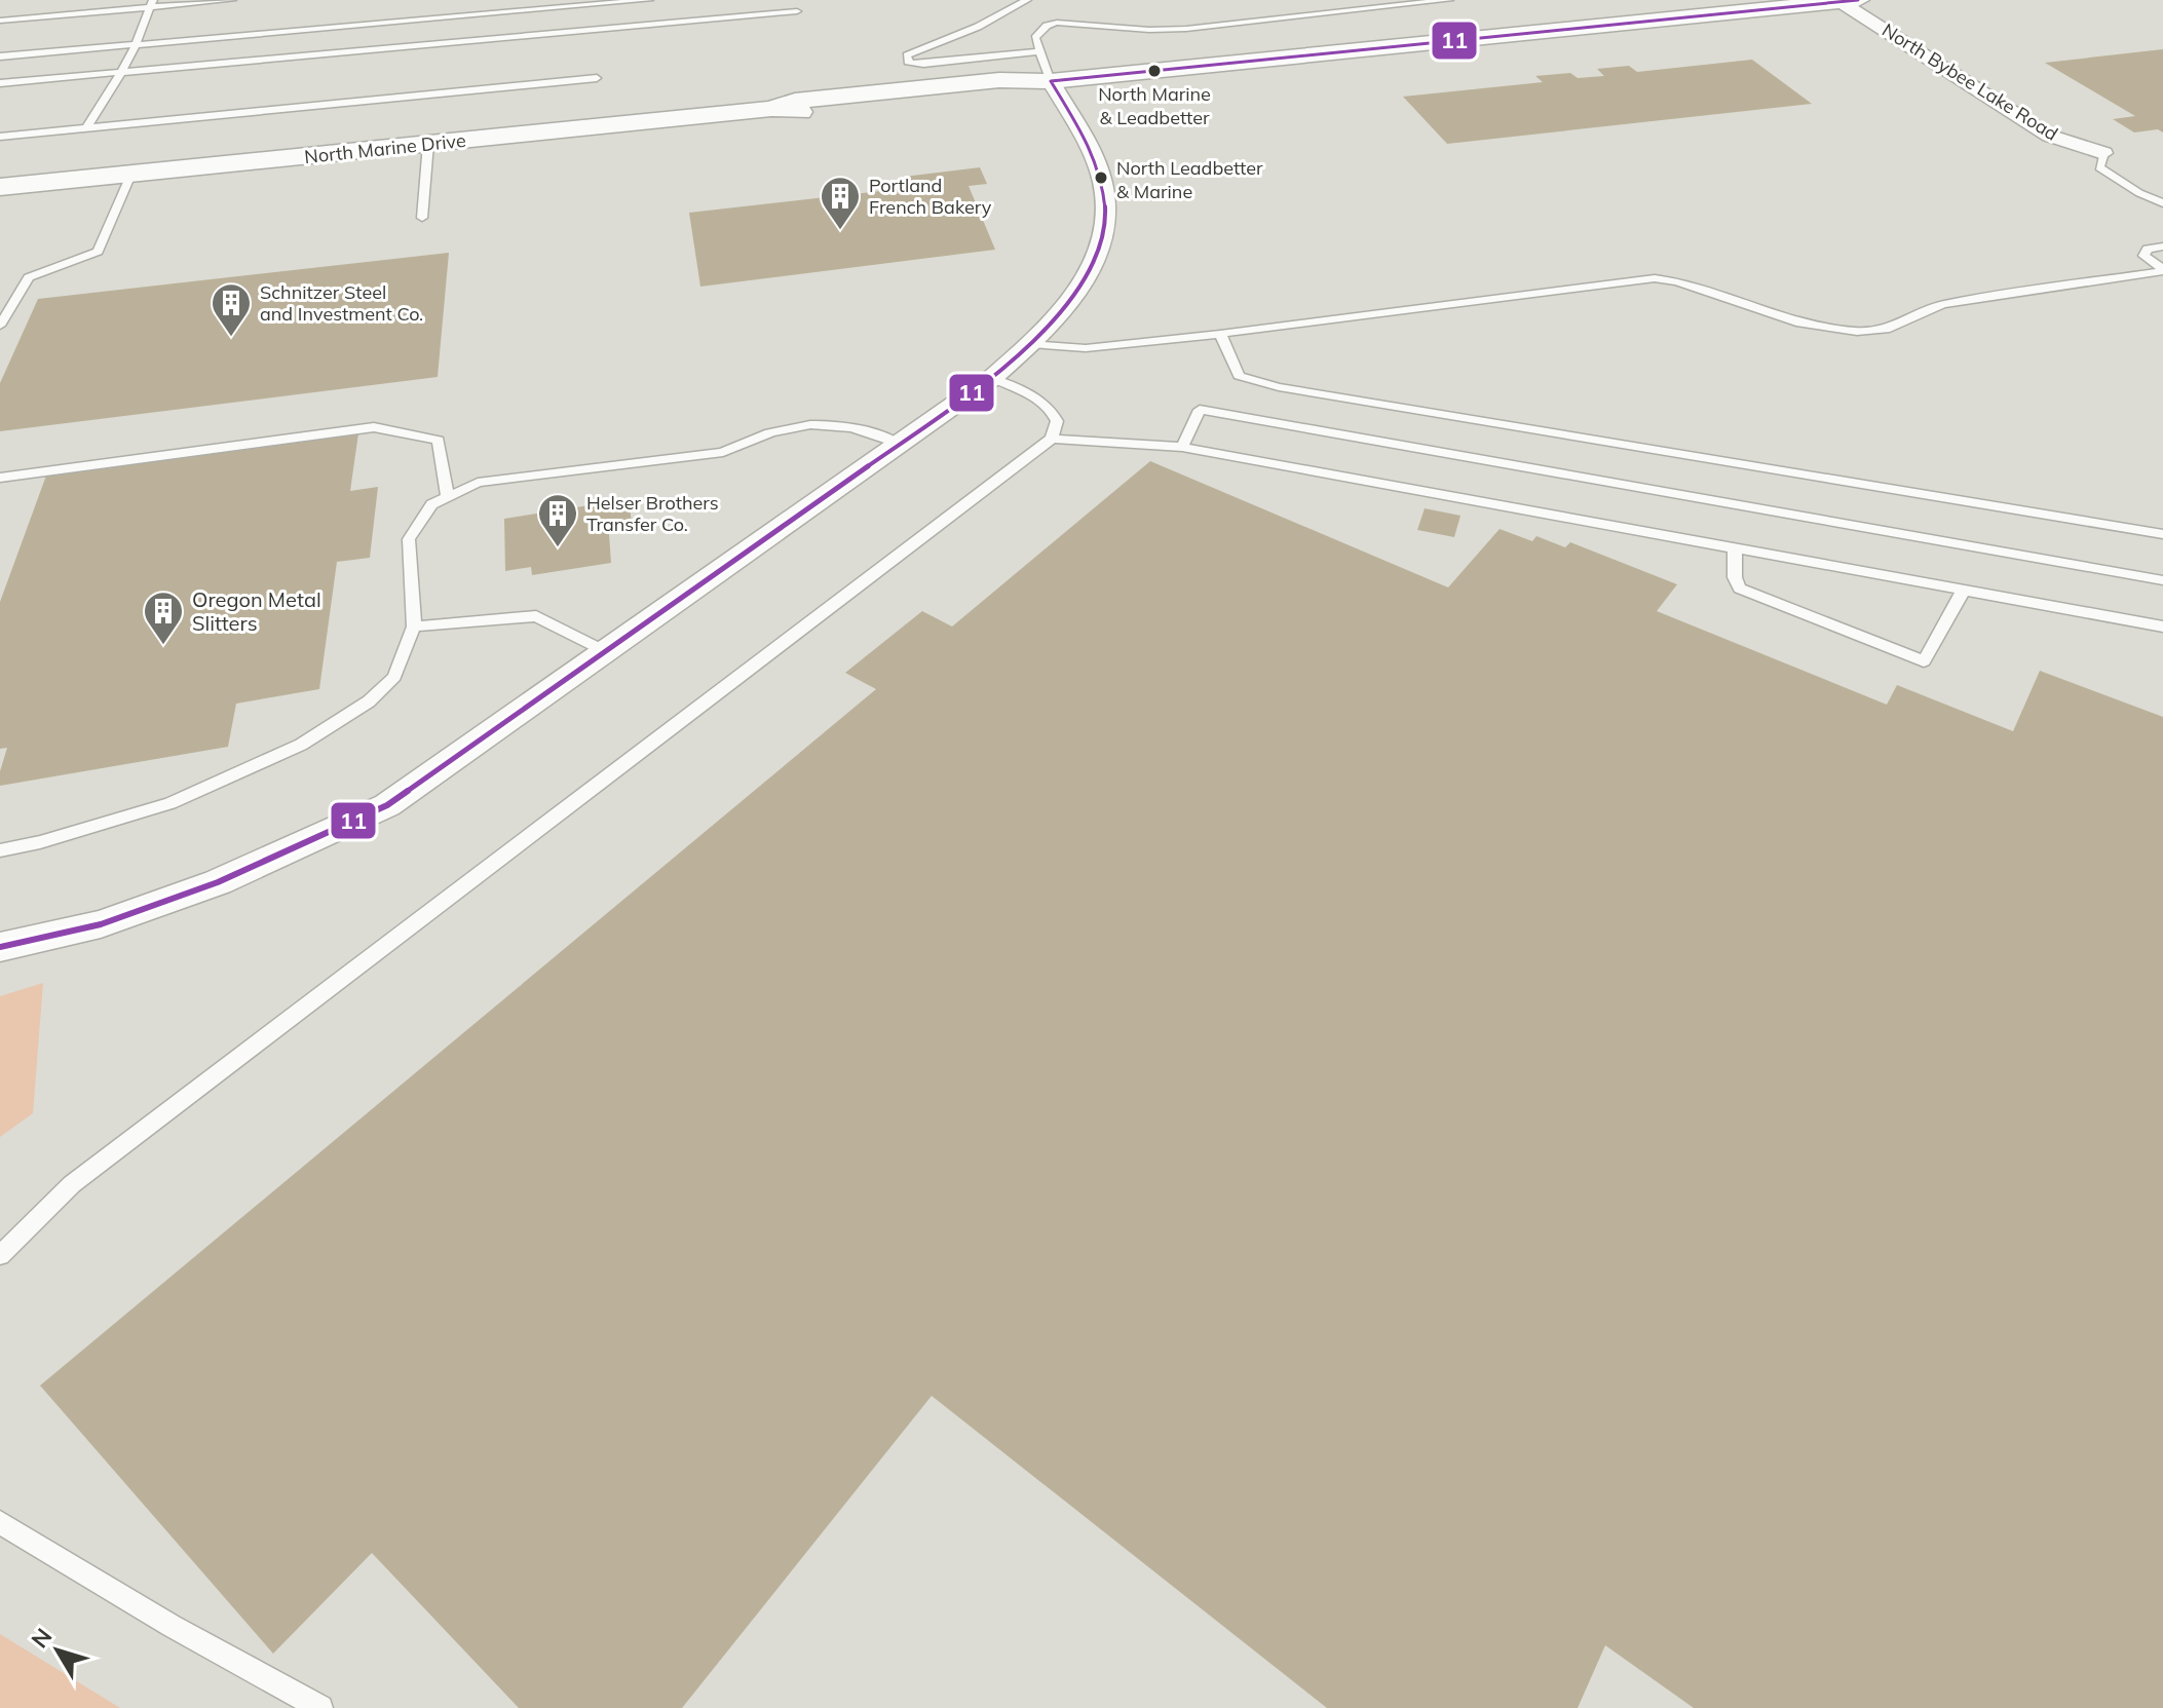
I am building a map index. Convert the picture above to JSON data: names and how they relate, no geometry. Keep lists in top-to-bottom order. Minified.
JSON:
{"streets":{"main road":["North Marine Drive"],"street":["North Bybee Lake Road"]},"crossings":[["North Bybee Lake Road","North Marine Drive"]],"places":{"other":["North Marine & Leadbetter","North Leadbetter & Marine"],"building":["Portland French Bakery","Schnitzer Steel and Investment Co.","Helser Brothers Transfer Co.","Oregon Metal Slitters"]},"lines":["transit line 11"],"north":"top left"}
